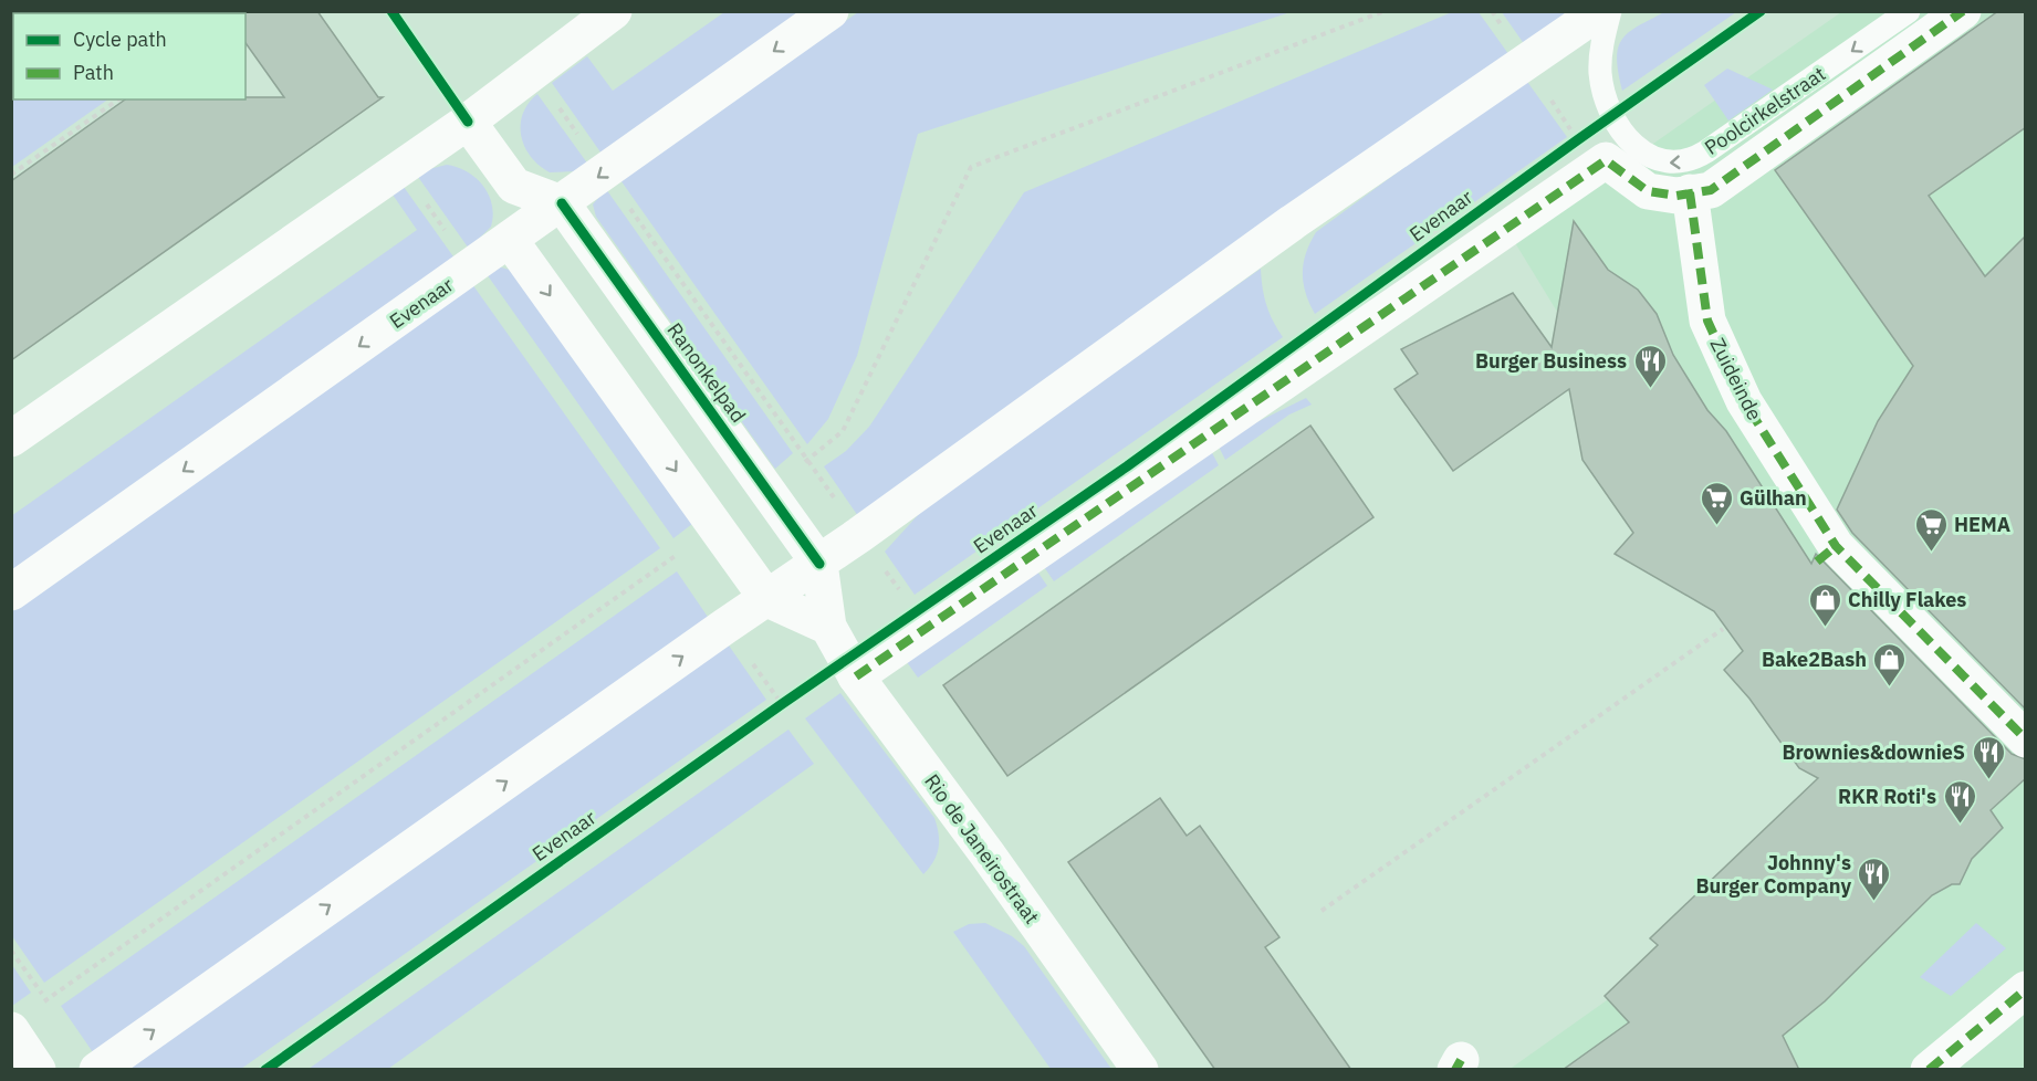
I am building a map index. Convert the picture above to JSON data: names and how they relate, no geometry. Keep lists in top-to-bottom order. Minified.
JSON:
{"streets":{"street":["Poolcirkelstraat","Evenaar","Ranonkelpad","Zuideinde","Rio de Janeirostraat"]},"crossings":[["Poolcirkelstraat","Zuideinde"],["Poolcirkelstraat","Rio de Janeirostraat"],["Evenaar","Ranonkelpad"],["Ranonkelpad","Rio de Janeirostraat"]],"places":{"restaurant":["Burger Business","Brownies&downieS","RKR Roti's","Johnny's Burger Company"],"supermarket":["Gülhan","HEMA"],"shop":["Chilly Flakes","Bake2Bash"]},"legend":["Cycle path","Path"]}
